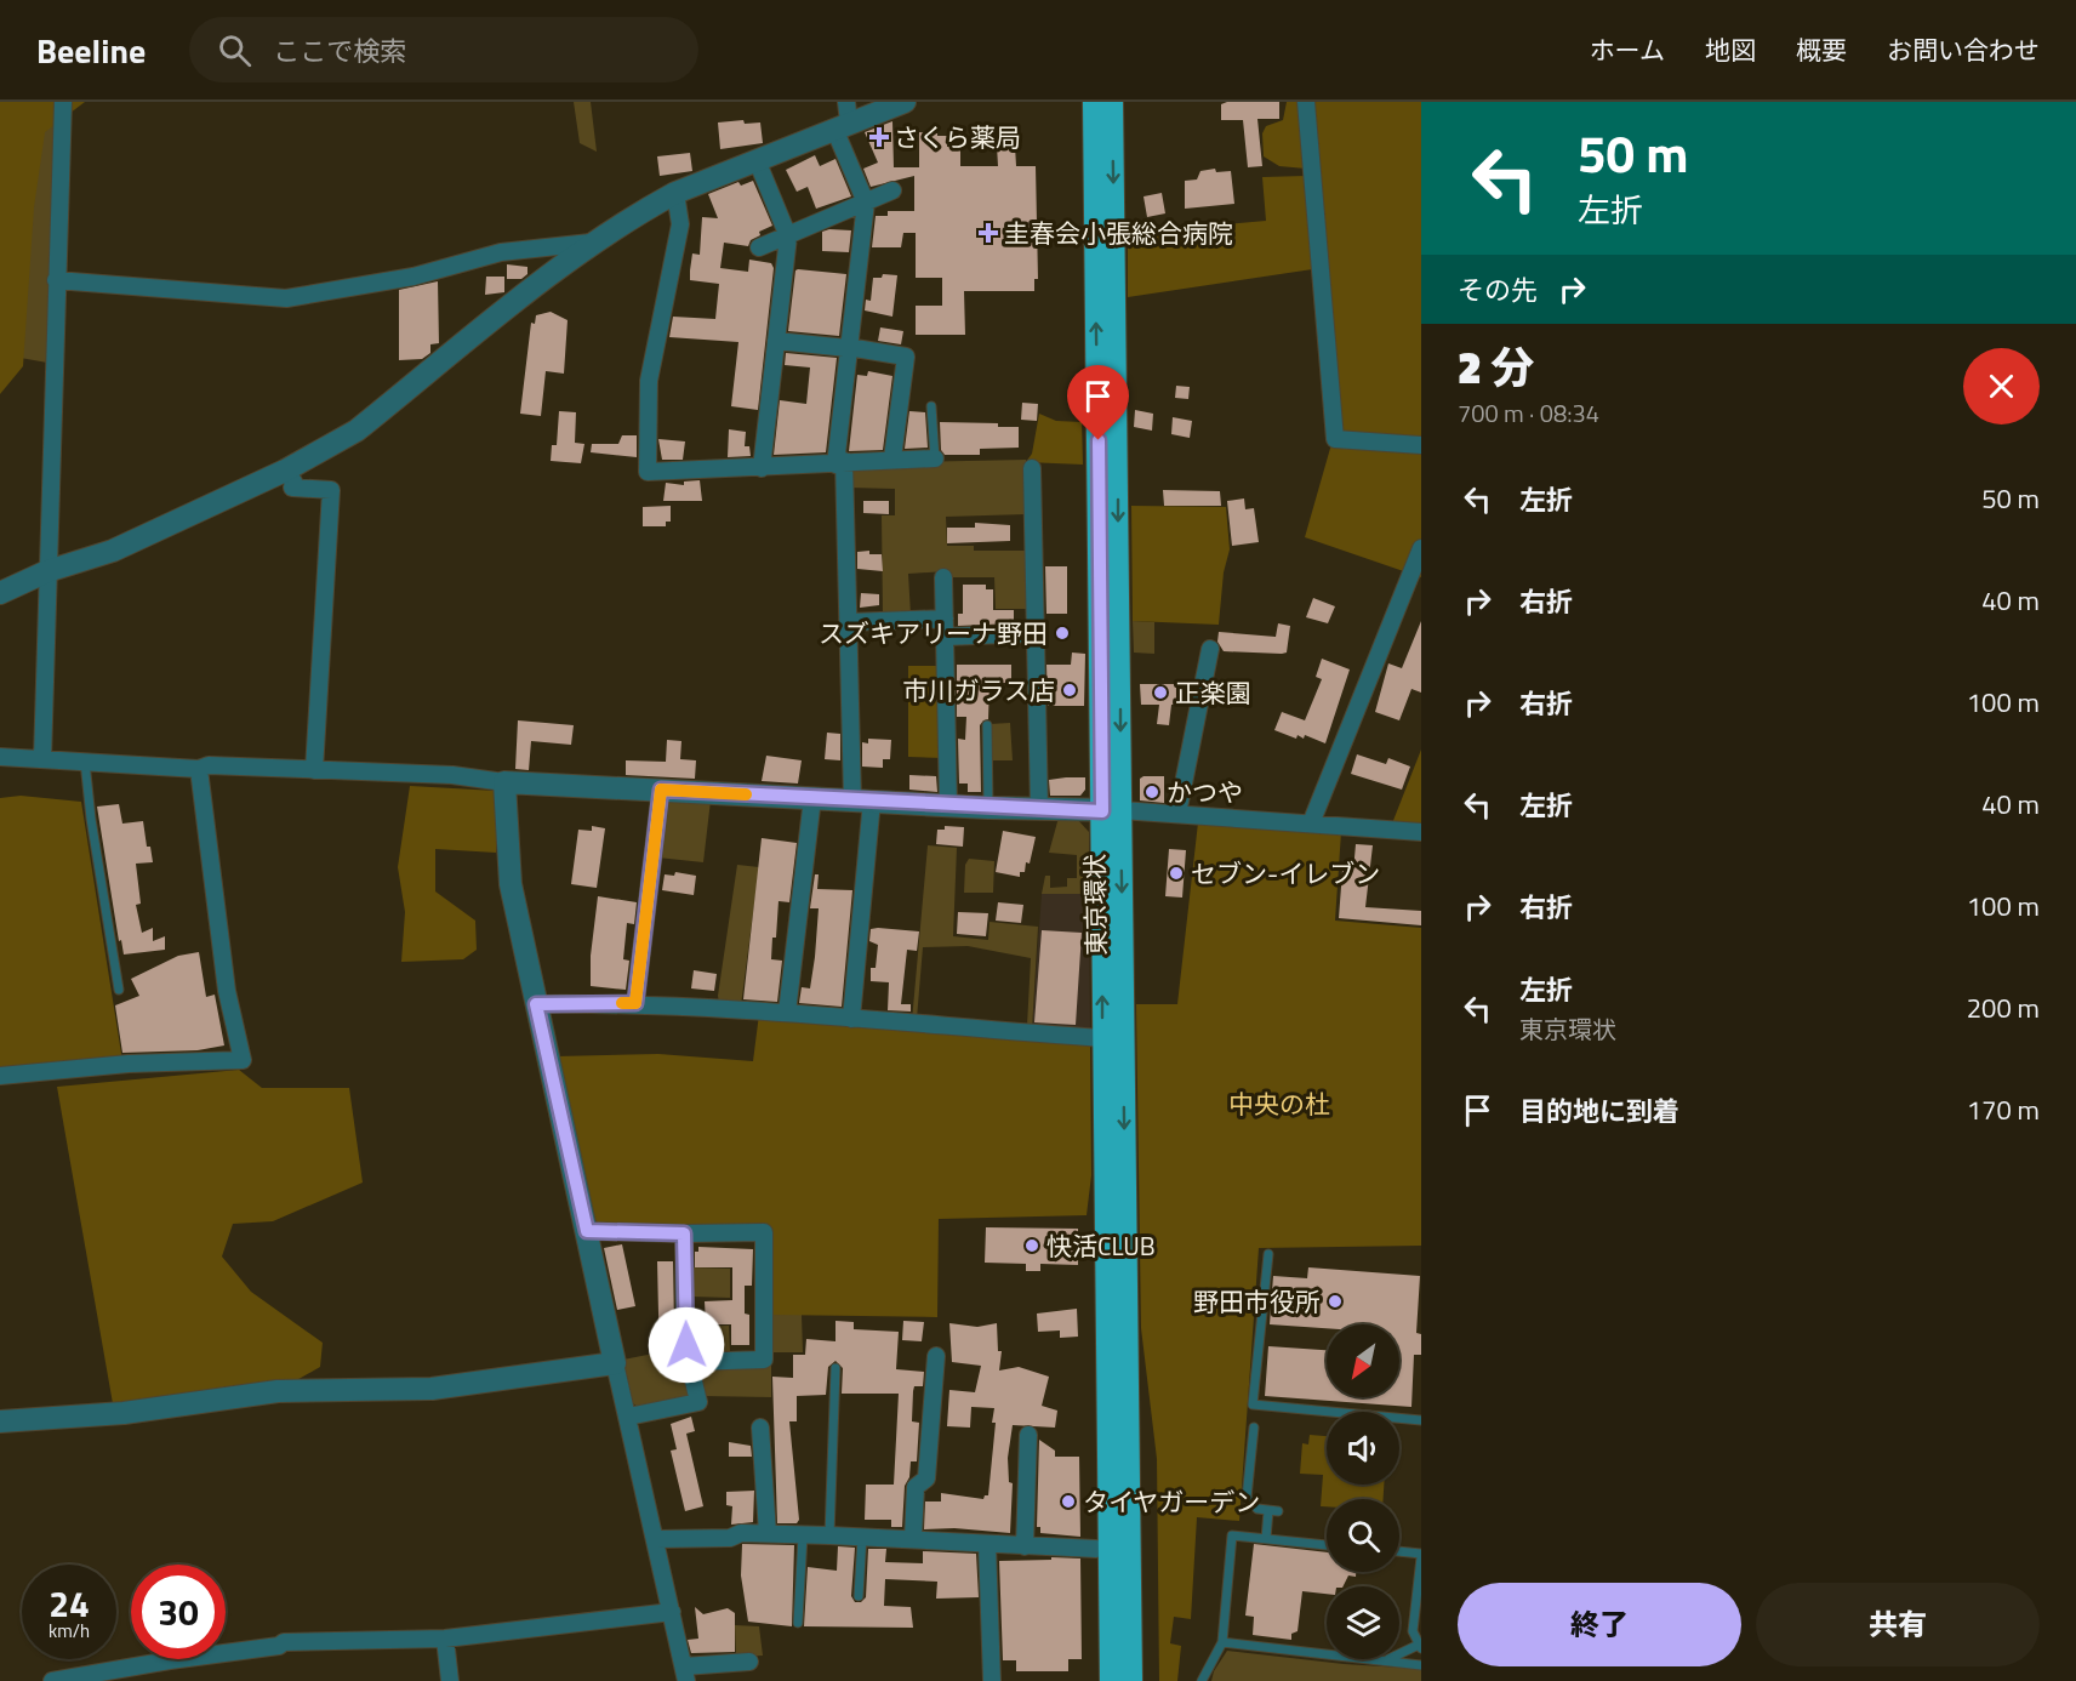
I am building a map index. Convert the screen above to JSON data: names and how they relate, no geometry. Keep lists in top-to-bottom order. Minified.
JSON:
{"streets":{"highway":["東京環状"]},"parks":["中央の杜"],"places":{"health":["さくら薬局","圭春会小張総合病院"],"other":["スズキアリーナ野田","市川ガラス店","正楽園","かつや","セブン-イレブン","快活CLUB","野田市役所","タイヤガーデン"]},"north":"bottom left","page":{"header":"Beeline","search":"ここで検索","nav":["ホーム","地図","概要","お問い合わせ"],"turn":["50 m","左折"],"then":"その先","heading":["2 分","700 m · 08:34"],"list":[{"name":"左折","value":"50 m"},{"name":"右折","value":"40 m"},{"name":"右折","value":"100 m"},{"name":"左折","value":"40 m"},{"name":"右折","value":"100 m"},{"name":"左折","note":"東京環状","value":"200 m"},{"name":"目的地に到着","value":"170 m"}],"speed":"24 km/h","limit":"30","buttons":["終了","共有"]}}
